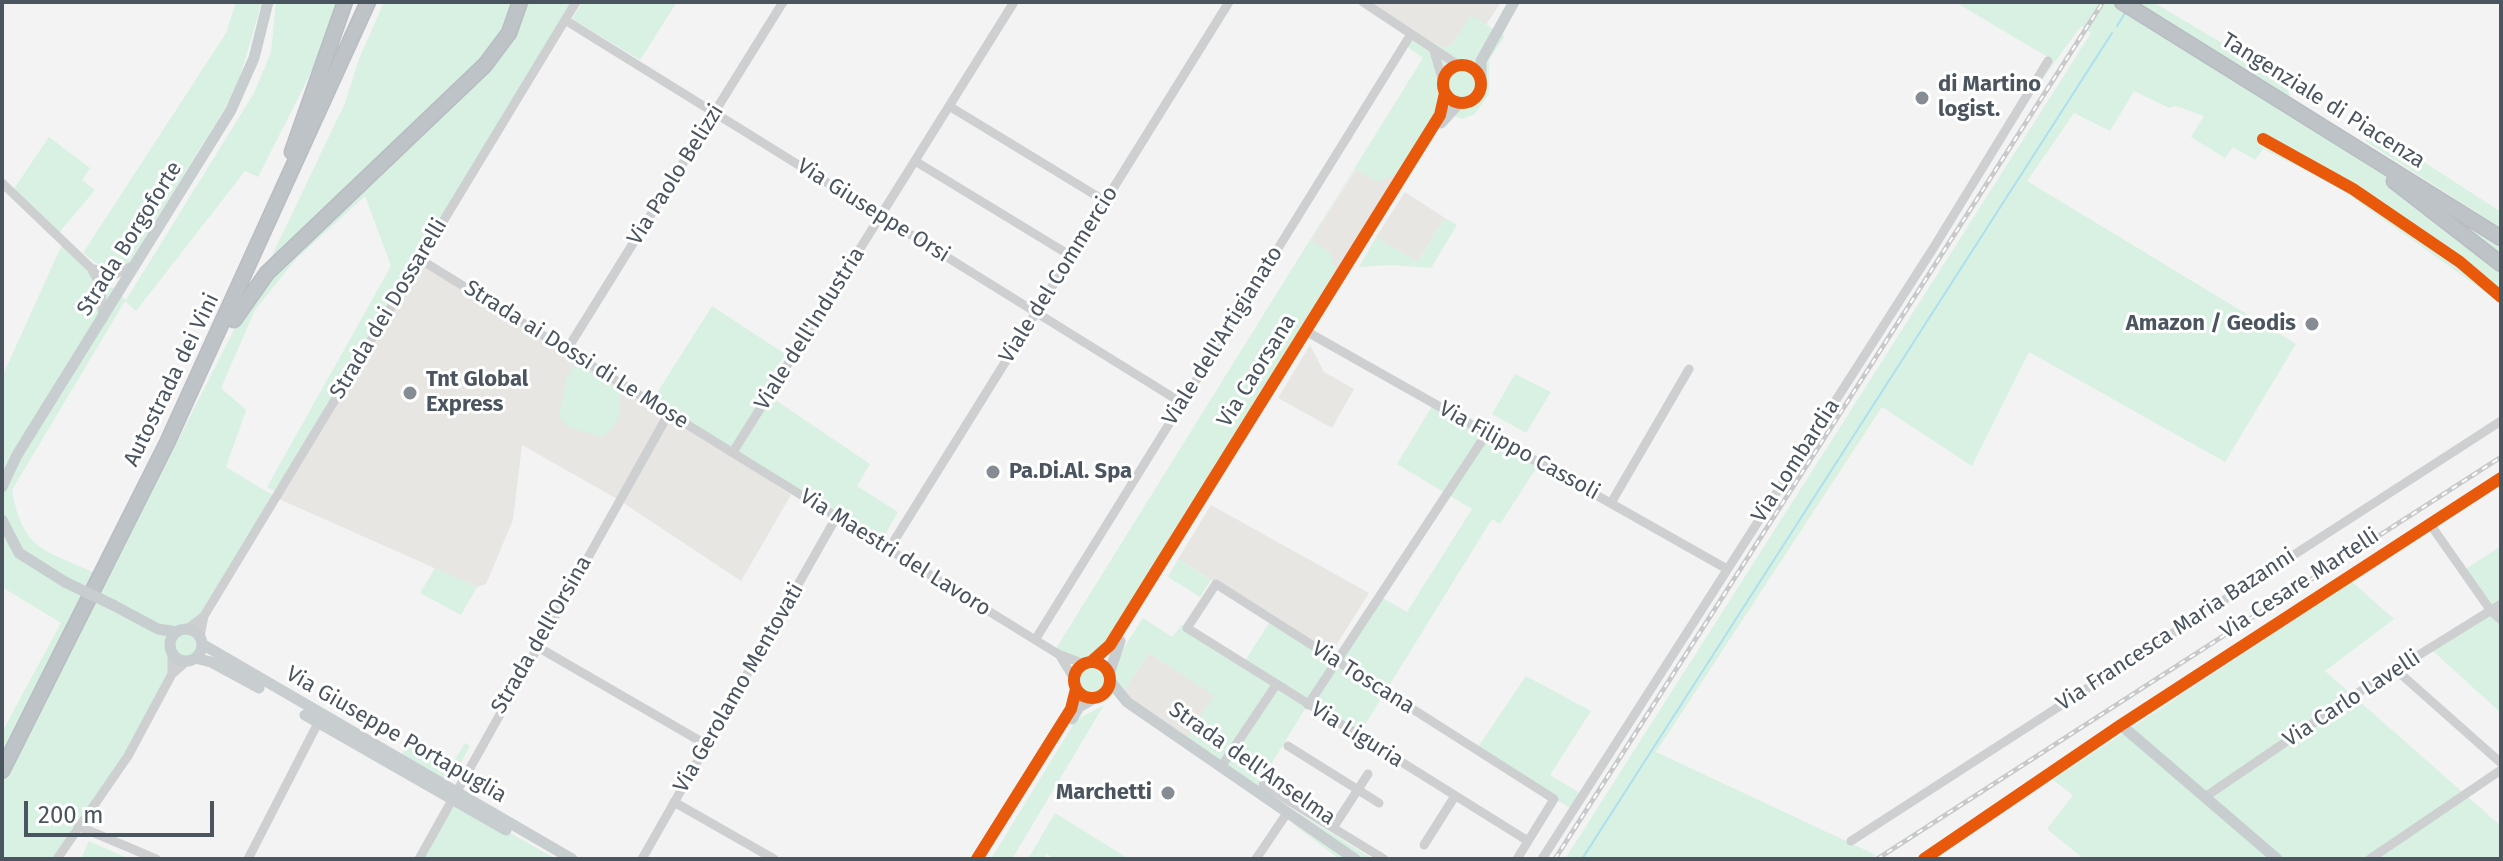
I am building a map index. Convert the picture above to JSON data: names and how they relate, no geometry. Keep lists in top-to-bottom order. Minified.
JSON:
{"streets":{"highway":["Tangenziale di Piacenza","Autostrada dei Vini"],"main road":["Strada Borgoforte","Via Caorsana","Via Giuseppe Portapuglia","Strada dell'Anselma"],"street":["Via Paolo Belizzi","Via Giuseppe Orsi","Viale del Commercio","Strada dei Dossarelli","Viale dell'Industria","Viale dell'Artigianato","Strada ai Dossi di Le Mose","Via Filippo Cassoli","Via Lombardia","Via Maestri del Lavoro","Via Cesare Martelli","Via Francesca Maria Bazanni","Strada dell'Orsina","Via Toscana","Via Gerolamo Mentovati","Via Carlo Lavelli","Via Liguria"]},"crossings":[["Via Paolo Belizzi","Via Giuseppe Orsi"],["Via Paolo Belizzi","Strada ai Dossi di Le Mose"],["Via Giuseppe Orsi","Viale del Commercio"],["Via Giuseppe Orsi","Strada dei Dossarelli"],["Via Giuseppe Orsi","Viale dell'Industria"],["Via Giuseppe Orsi","Viale dell'Artigianato"],["Viale del Commercio","Via Maestri del Lavoro"],["Strada dei Dossarelli","Strada ai Dossi di Le Mose"],["Strada dei Dossarelli","Via Giuseppe Portapuglia"],["Viale dell'Industria","Strada ai Dossi di Le Mose"],["Viale dell'Industria","Via Maestri del Lavoro"],["Viale dell'Artigianato","Via Maestri del Lavoro"],["Strada ai Dossi di Le Mose","Via Maestri del Lavoro"],["Strada ai Dossi di Le Mose","Strada dell'Orsina"],["Via Caorsana","Via Filippo Cassoli"],["Via Caorsana","Via Maestri del Lavoro"],["Via Caorsana","Strada dell'Anselma"],["Via Filippo Cassoli","Via Lombardia"],["Via Maestri del Lavoro","Via Gerolamo Mentovati"],["Via Maestri del Lavoro","Strada dell'Anselma"],["Strada dell'Orsina","Via Giuseppe Portapuglia"],["Via Toscana","Via Liguria"]],"places":["di Martino logist.","Amazon / Geodis","Tnt Global Express","Pa.Di.Al. Spa","Marchetti"],"scale_bar":"200 m"}
